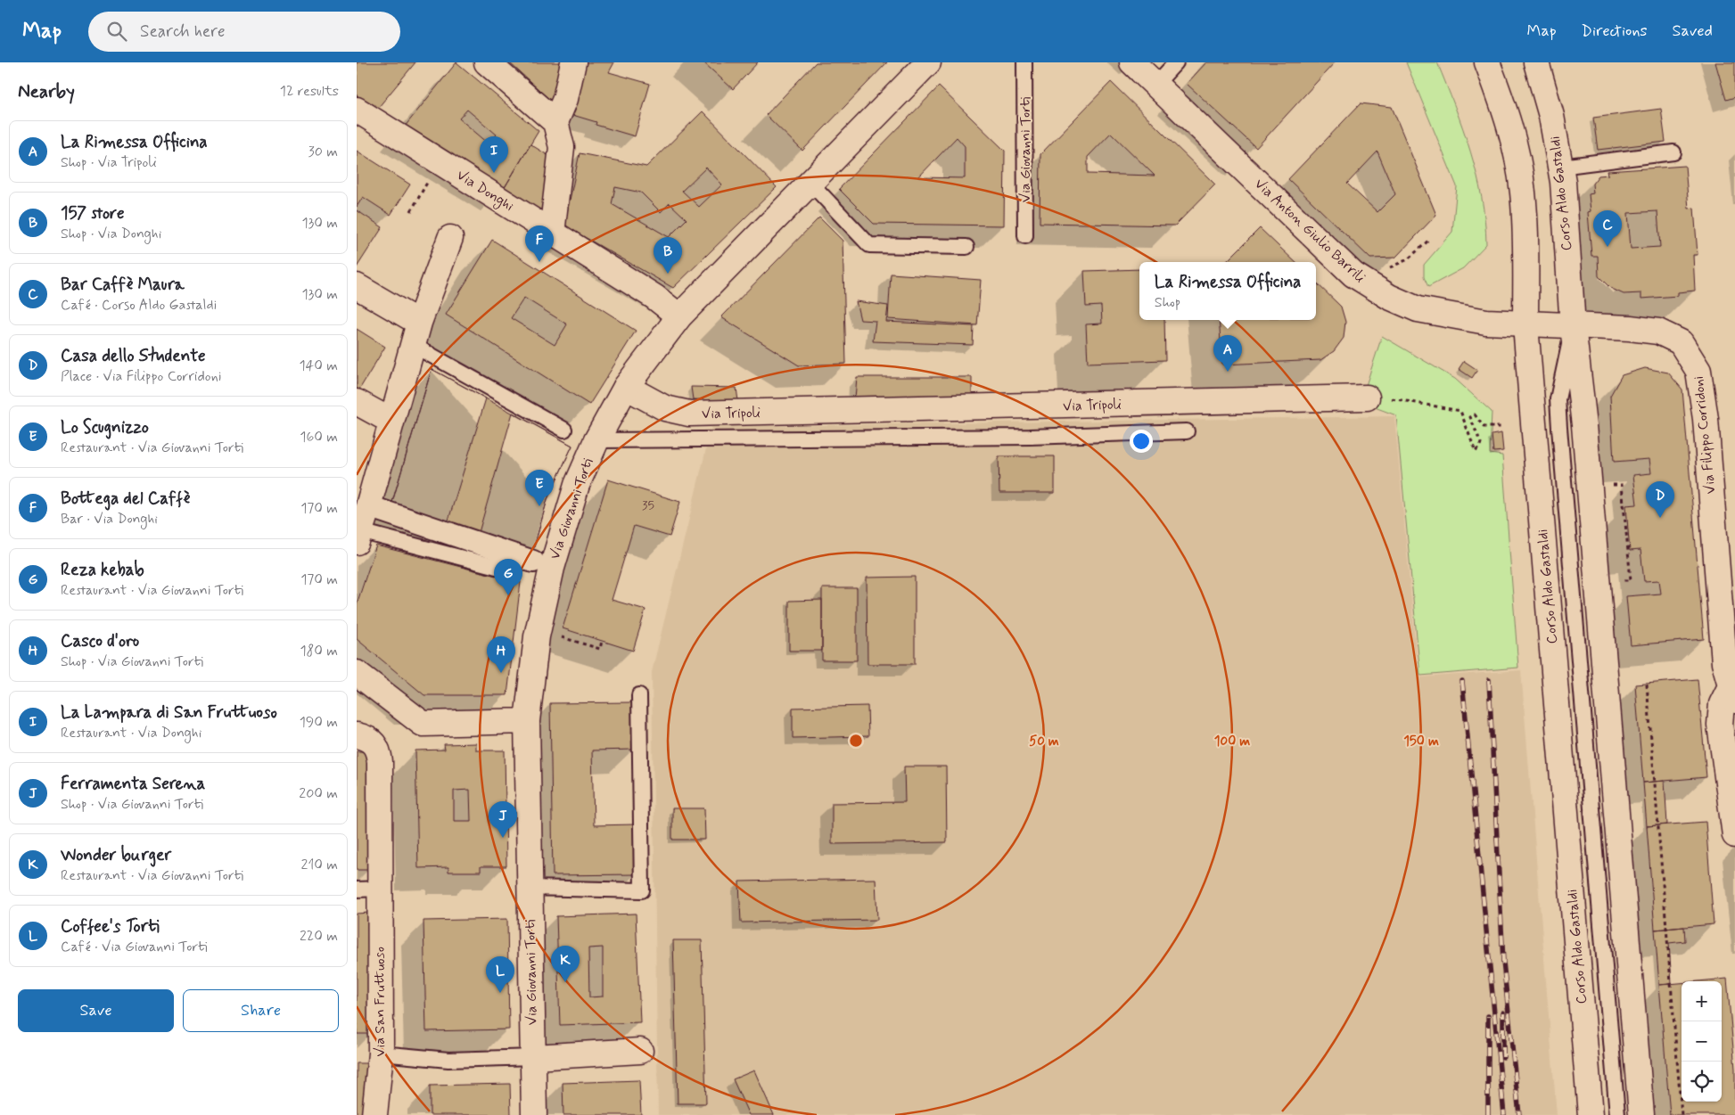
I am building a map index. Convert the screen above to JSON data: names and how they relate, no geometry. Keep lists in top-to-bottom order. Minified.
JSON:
{"streets":{"street":["Via Giovanni Torti","Via Donghi","Corso Aldo Gastaldi","Via Anton Giulio Barrili","Via Tripoli","Via Filippo Corridoni","Via San Fruttuoso"]},"crossings":[["Via Giovanni Torti","Via Donghi"],["Via Giovanni Torti","Via Tripoli"],["Corso Aldo Gastaldi","Via Anton Giulio Barrili"],["Corso Aldo Gastaldi","Via Filippo Corridoni"],["Via Anton Giulio Barrili","Via Filippo Corridoni"]],"house_numbers":["35"],"page":{"header":"Map","search":"Search here","nav":["Map","Directions","Saved"],"heading":["Nearby","12 results"],"list":[{"mark":"A","name":"La Rimessa Officina","note":"Shop · Via Tripoli","value":"30 m"},{"mark":"B","name":"157 store","note":"Shop · Via Donghi","value":"130 m"},{"mark":"C","name":"Bar Caffè Maura","note":"Café · Corso Aldo Gastaldi","value":"130 m"},{"mark":"D","name":"Casa dello Studente","note":"Place · Via Filippo Corridoni","value":"140 m"},{"mark":"E","name":"Lo Scugnizzo","note":"Restaurant · Via Giovanni Torti","value":"160 m"},{"mark":"F","name":"Bottega del Caffè","note":"Bar · Via Donghi","value":"170 m"},{"mark":"G","name":"Reza kebab","note":"Restaurant · Via Giovanni Torti","value":"170 m"},{"mark":"H","name":"Casco d'oro","note":"Shop · Via Giovanni Torti","value":"180 m"},{"mark":"I","name":"La Lampara di San Fruttuoso","note":"Restaurant · Via Donghi","value":"190 m"},{"mark":"J","name":"Ferramenta Serena","note":"Shop · Via Giovanni Torti","value":"200 m"},{"mark":"K","name":"Wonder burger","note":"Restaurant · Via Giovanni Torti","value":"210 m"},{"mark":"L","name":"Coffee's Torti","note":"Café · Via Giovanni Torti","value":"220 m"}],"pins":["I","C","F","B","A","E","D","G","H","J","K","L"],"popup":["La Rimessa Officina","Shop"],"buttons":["Save","Share"],"map_buttons":["+","−"]},"rings":["50 m","100 m","150 m"]}
